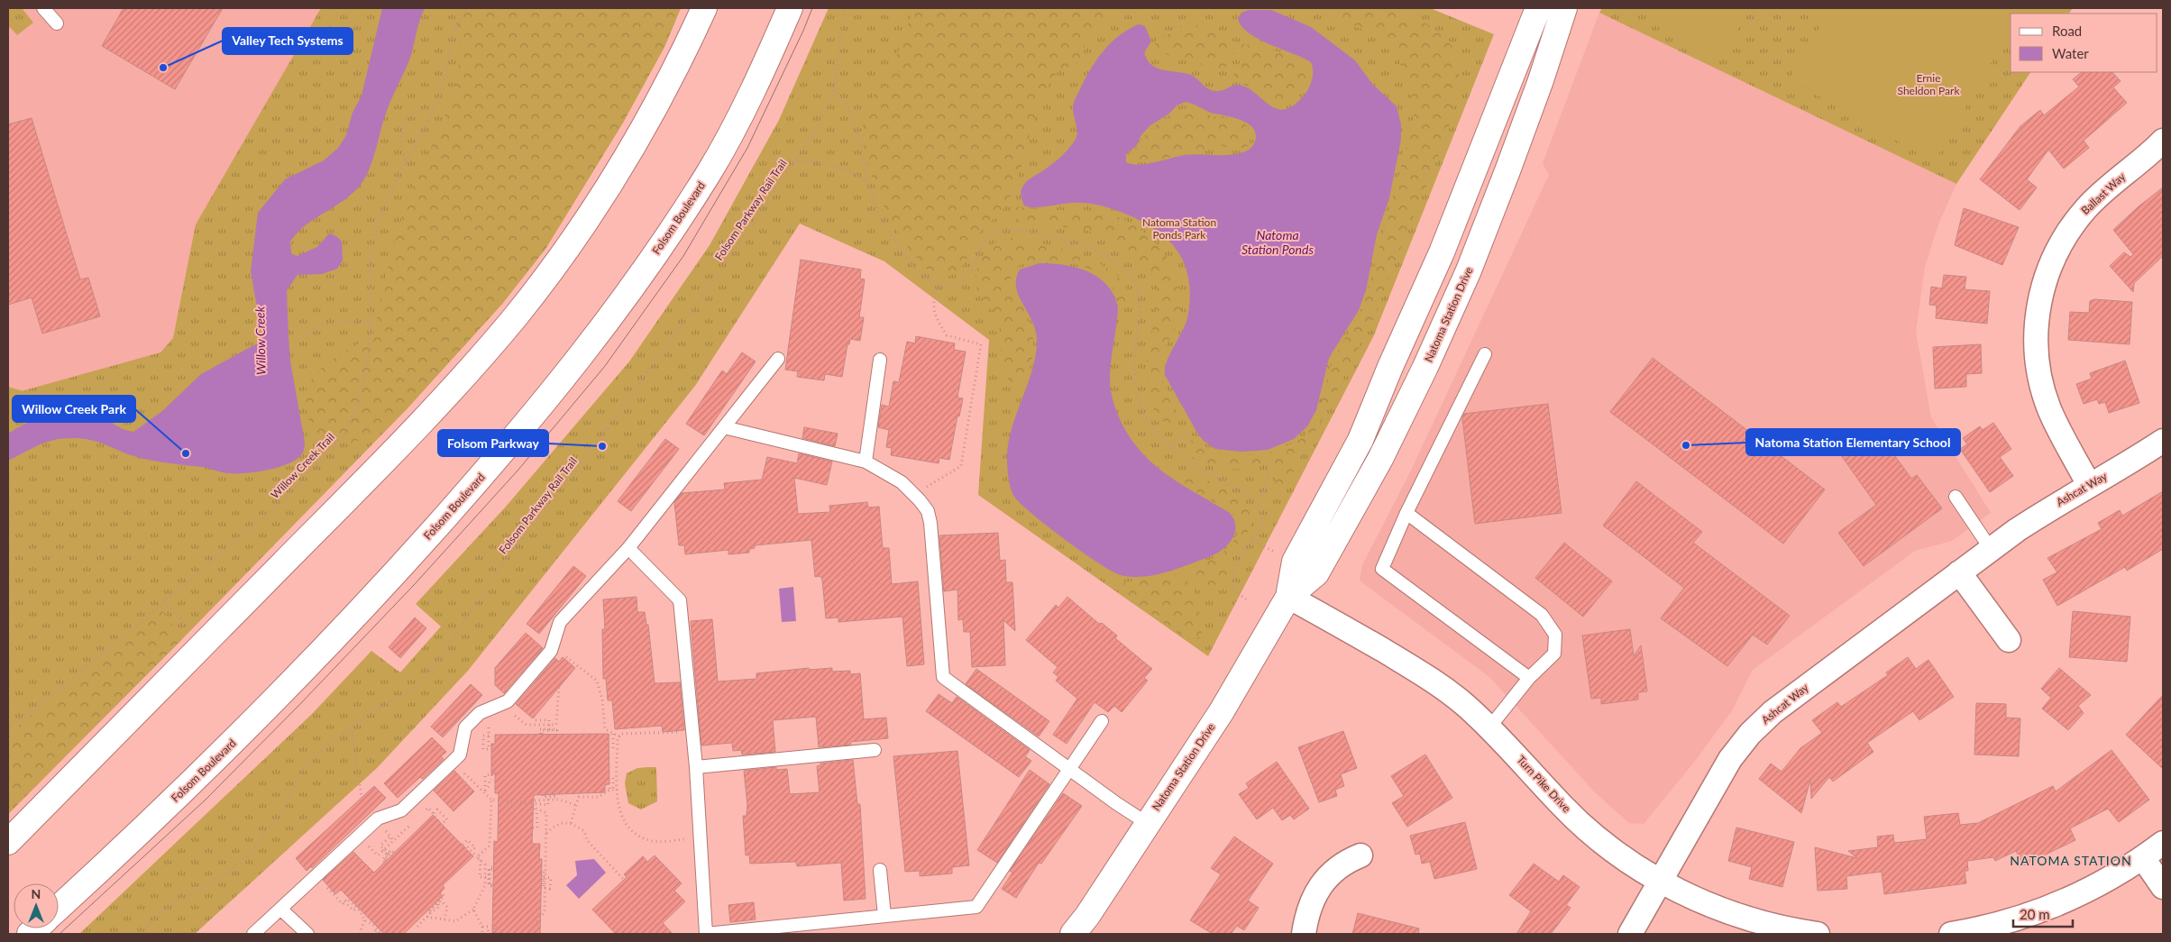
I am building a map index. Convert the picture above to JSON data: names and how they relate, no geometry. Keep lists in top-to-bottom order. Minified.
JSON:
{"streets":{"main road":["Folsom Boulevard","Natoma Station Drive"],"street":["Ballast Way","Ashcat Way","Turn Pike Drive"],"path":["Folsom Parkway Rail Trail","Willow Creek Trail"]},"crossings":[["Ballast Way","Ashcat Way"],["Natoma Station Drive","Turn Pike Drive"],["Ashcat Way","Turn Pike Drive"]],"districts":["NATOMA STATION"],"water":["Natoma Station Ponds","Willow Creek"],"parks":["Ernie Sheldon Park","Natoma Station Ponds Park"],"places":["Valley Tech Systems","Natoma Station Elementary School","Folsom Parkway","Willow Creek Park"],"legend":["Road","Water"],"scale_bar":"20 m","north":"top"}
